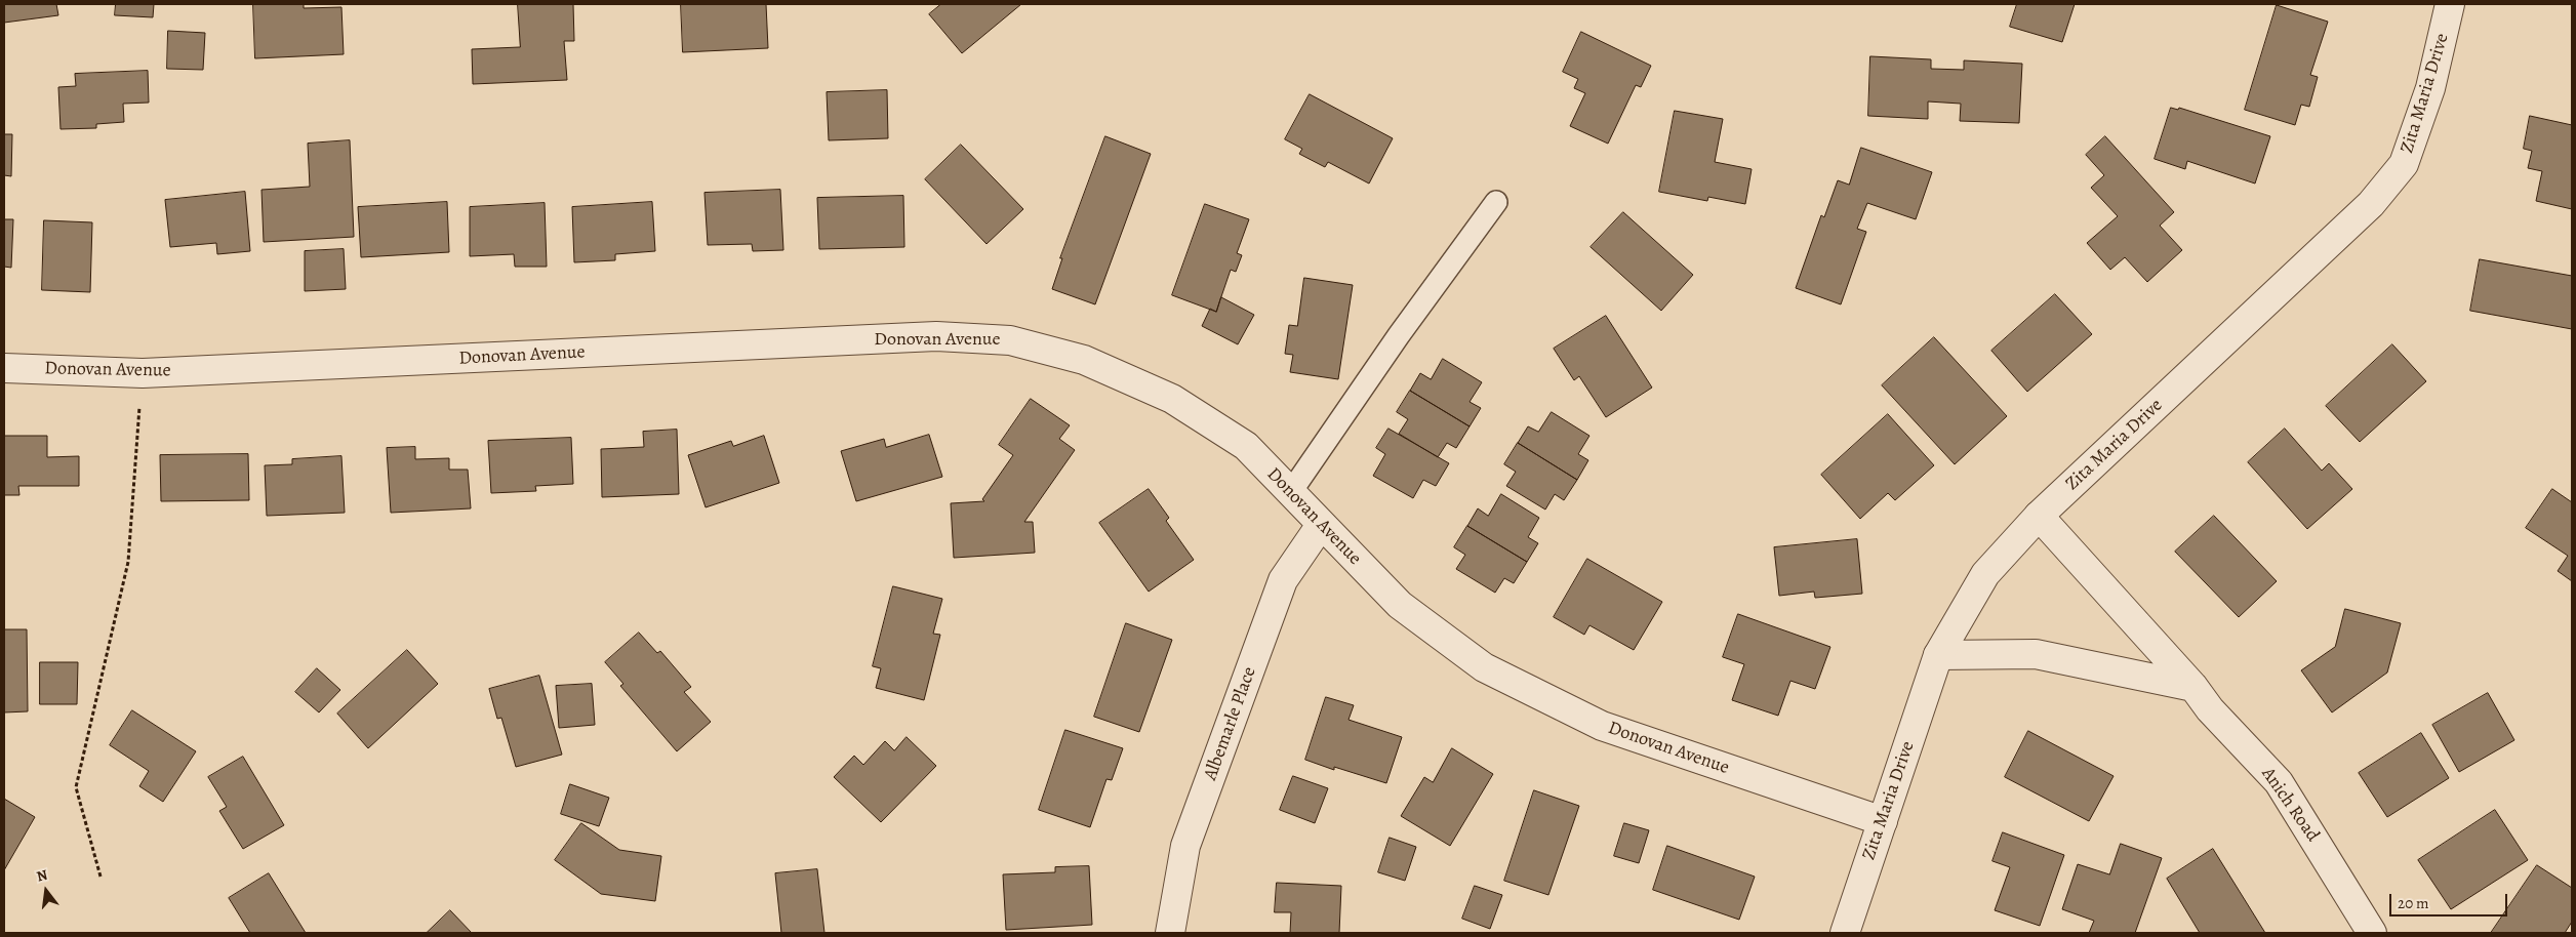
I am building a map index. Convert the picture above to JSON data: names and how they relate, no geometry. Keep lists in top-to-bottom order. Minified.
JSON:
{"streets":{"street":["Zita Maria Drive","Donovan Avenue","Albemarle Place","Anich Road"]},"crossings":[["Zita Maria Drive","Donovan Avenue"],["Zita Maria Drive","Anich Road"],["Donovan Avenue","Albemarle Place"]],"scale_bar":"20 m","north":"top"}
